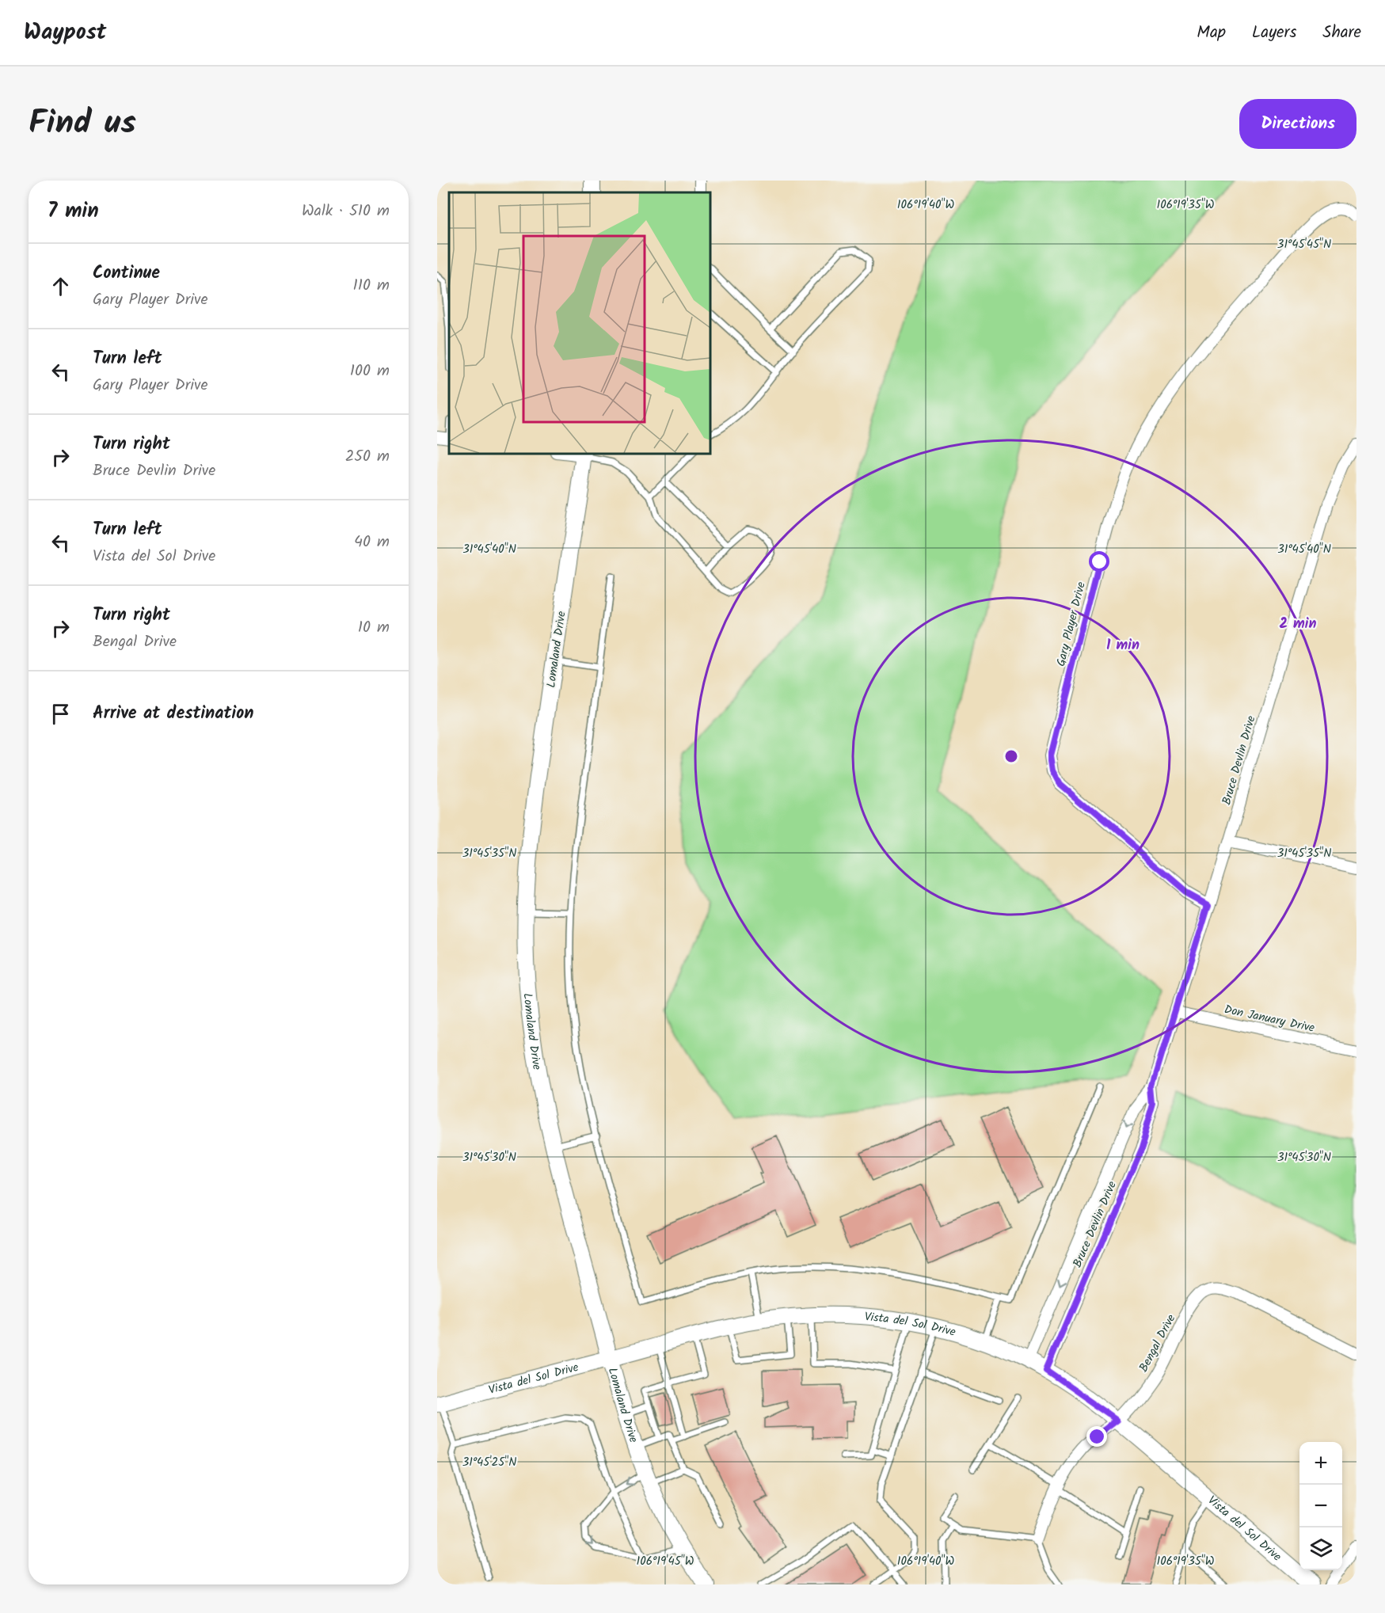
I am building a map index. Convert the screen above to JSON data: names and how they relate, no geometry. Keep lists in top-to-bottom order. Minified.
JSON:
{"streets":{"street":["Gary Player Drive","Lomaland Drive","Bruce Devlin Drive","Don January Drive","Vista del Sol Drive","Bengal Drive"]},"crossings":[["Gary Player Drive","Bruce Devlin Drive"],["Lomaland Drive","Vista del Sol Drive"],["Bruce Devlin Drive","Don January Drive"],["Bruce Devlin Drive","Vista del Sol Drive"],["Vista del Sol Drive","Bengal Drive"]],"page":{"header":"Waypost","nav":["Map","Layers","Share"],"title":"Find us","buttons":"Directions","heading":["7 min","Walk · 510 m"],"list":[["Continue","Gary Player Drive","110 m"],["Turn left","Gary Player Drive","100 m"],["Turn right","Bruce Devlin Drive","250 m"],["Turn left","Vista del Sol Drive","40 m"],["Turn right","Bengal Drive","10 m"],"Arrive at destination"],"map_buttons":["+","−"]},"coordinates":["106°19'40\"W","106°19'35\"W","31°45'45\"N","31°45'40\"N","31°45'35\"N","31°45'30\"N","31°45'25\"N","106°19'45\"W"],"rings":["2 min","1 min"]}
